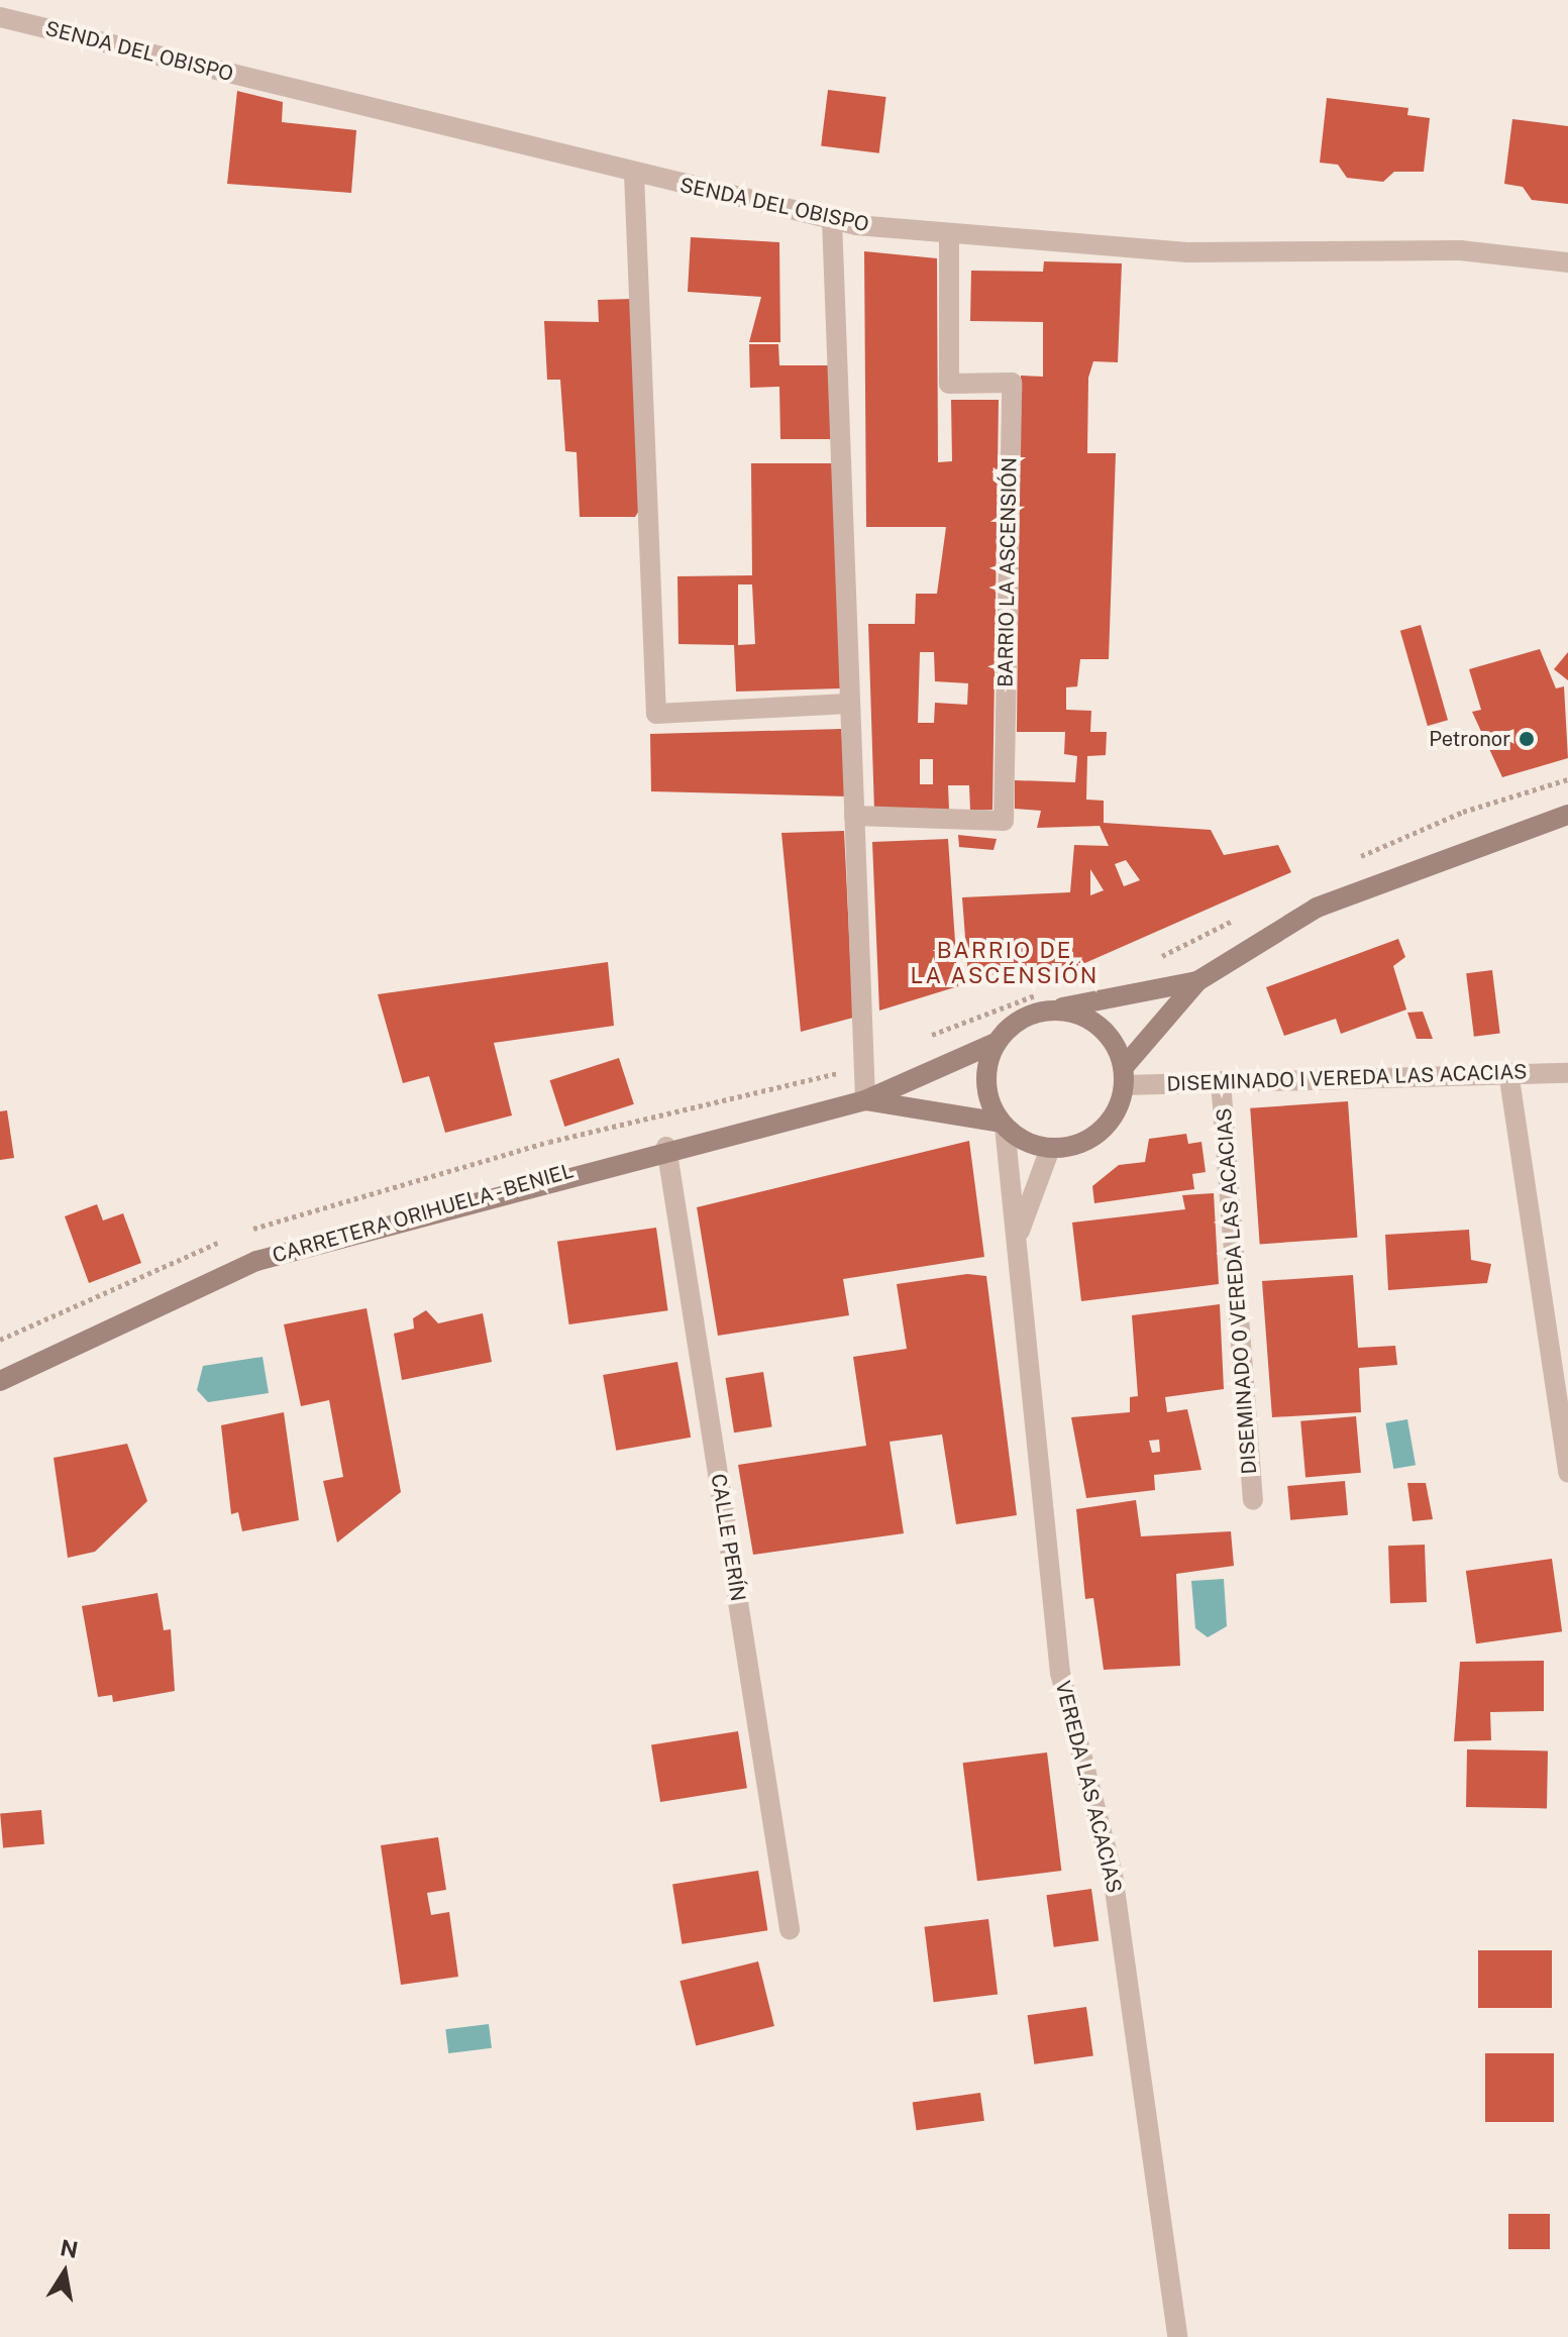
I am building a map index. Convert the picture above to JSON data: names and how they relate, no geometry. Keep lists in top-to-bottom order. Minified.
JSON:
{"streets":{"main road":["CARRETERA ORIHUELA - BENIEL"],"street":["SENDA DEL OBISPO","BARRIO LA ASCENSIÓN","DISEMINADO I VEREDA LAS ACACIAS","DISEMINADO 0 VEREDA LAS ACACIAS","CALLE PERÍN","VEREDA LAS ACACIAS"]},"crossings":[["SENDA DEL OBISPO","BARRIO LA ASCENSIÓN"],["DISEMINADO I VEREDA LAS ACACIAS","CARRETERA ORIHUELA - BENIEL"],["DISEMINADO I VEREDA LAS ACACIAS","DISEMINADO 0 VEREDA LAS ACACIAS"],["DISEMINADO I VEREDA LAS ACACIAS","VEREDA LAS ACACIAS"],["CARRETERA ORIHUELA - BENIEL","CALLE PERÍN"],["CARRETERA ORIHUELA - BENIEL","VEREDA LAS ACACIAS"]],"districts":["BARRIO DE LA ASCENSIÓN"],"places":["Petronor"],"north":"top"}
